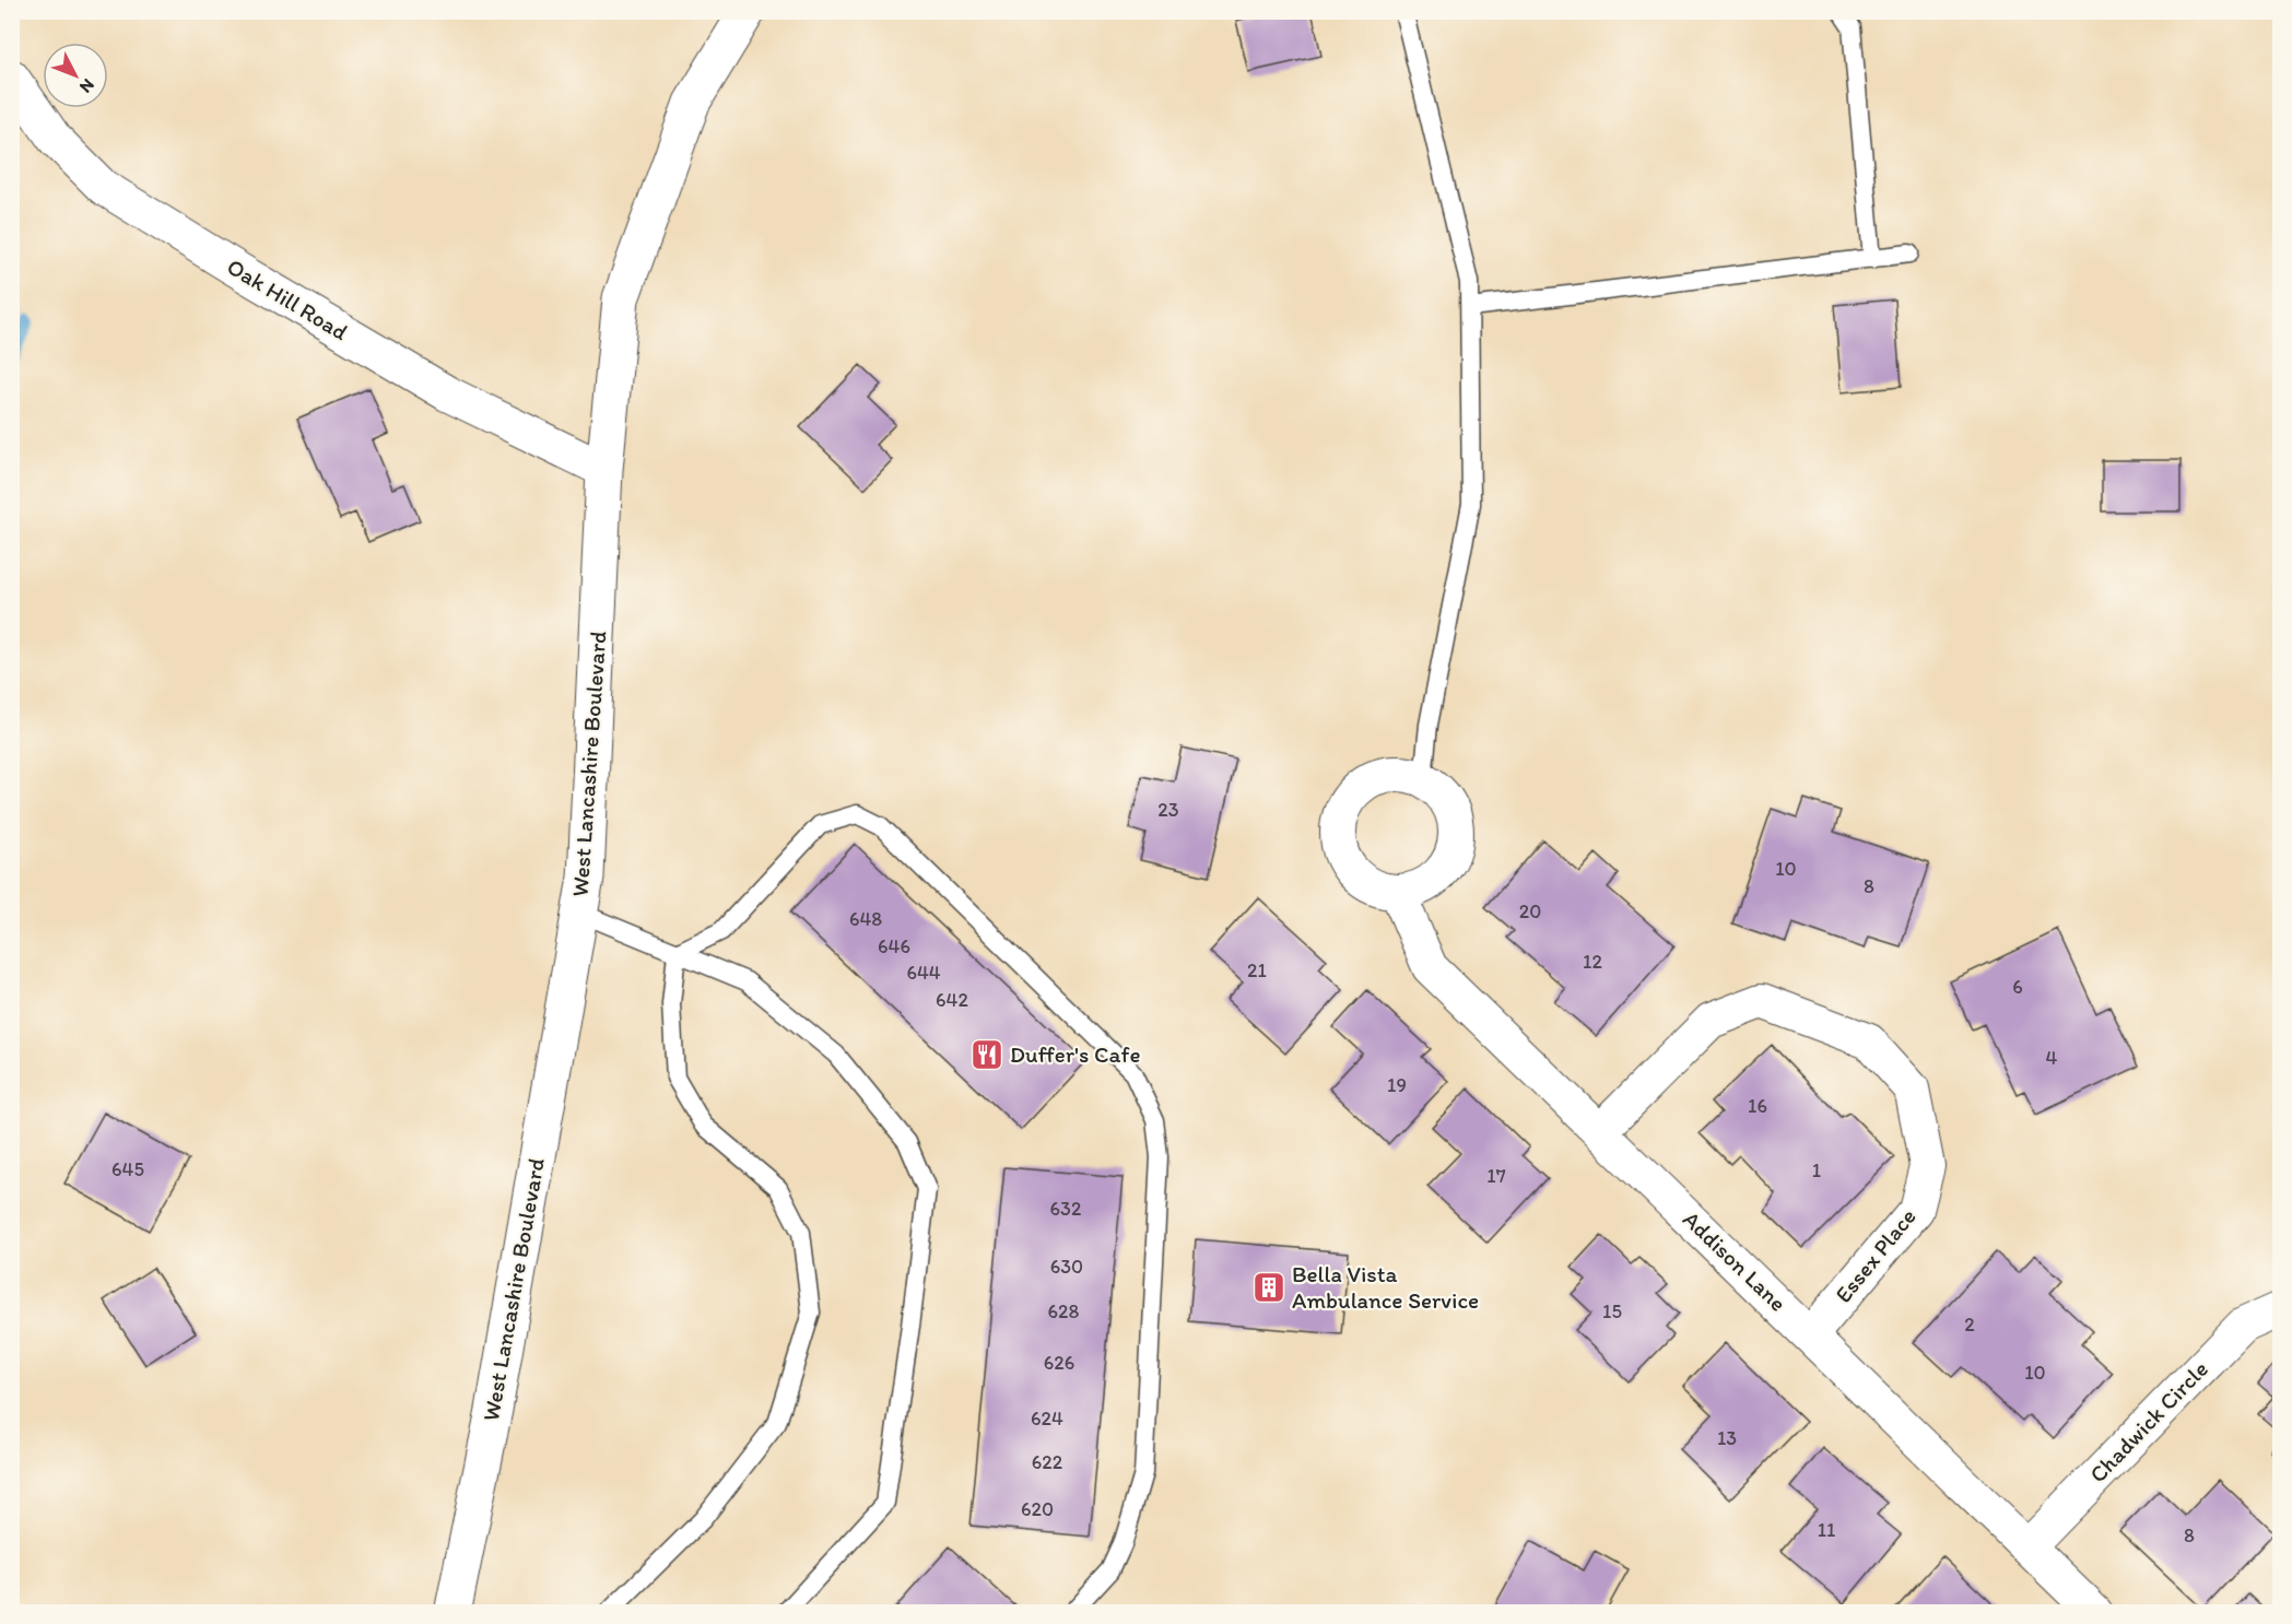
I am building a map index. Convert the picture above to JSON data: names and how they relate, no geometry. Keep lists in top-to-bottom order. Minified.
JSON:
{"streets":{"main road":["West Lancashire Boulevard"],"street":["Oak Hill Road","Essex Place","Addison Lane","Chadwick Circle"]},"crossings":[["Oak Hill Road","West Lancashire Boulevard"],["Essex Place","Addison Lane"],["Addison Lane","Chadwick Circle"]],"places":{"restaurant":["Duffer's Cafe"],"building":["Bella Vista Ambulance Service"]},"house_numbers":["23","10","8","20","648","646","12","21","644","6","642","4","19","16","645","1","17","632","630","628","15","2","626","10","624","13","622","620","11","8"],"north":"bottom right"}
